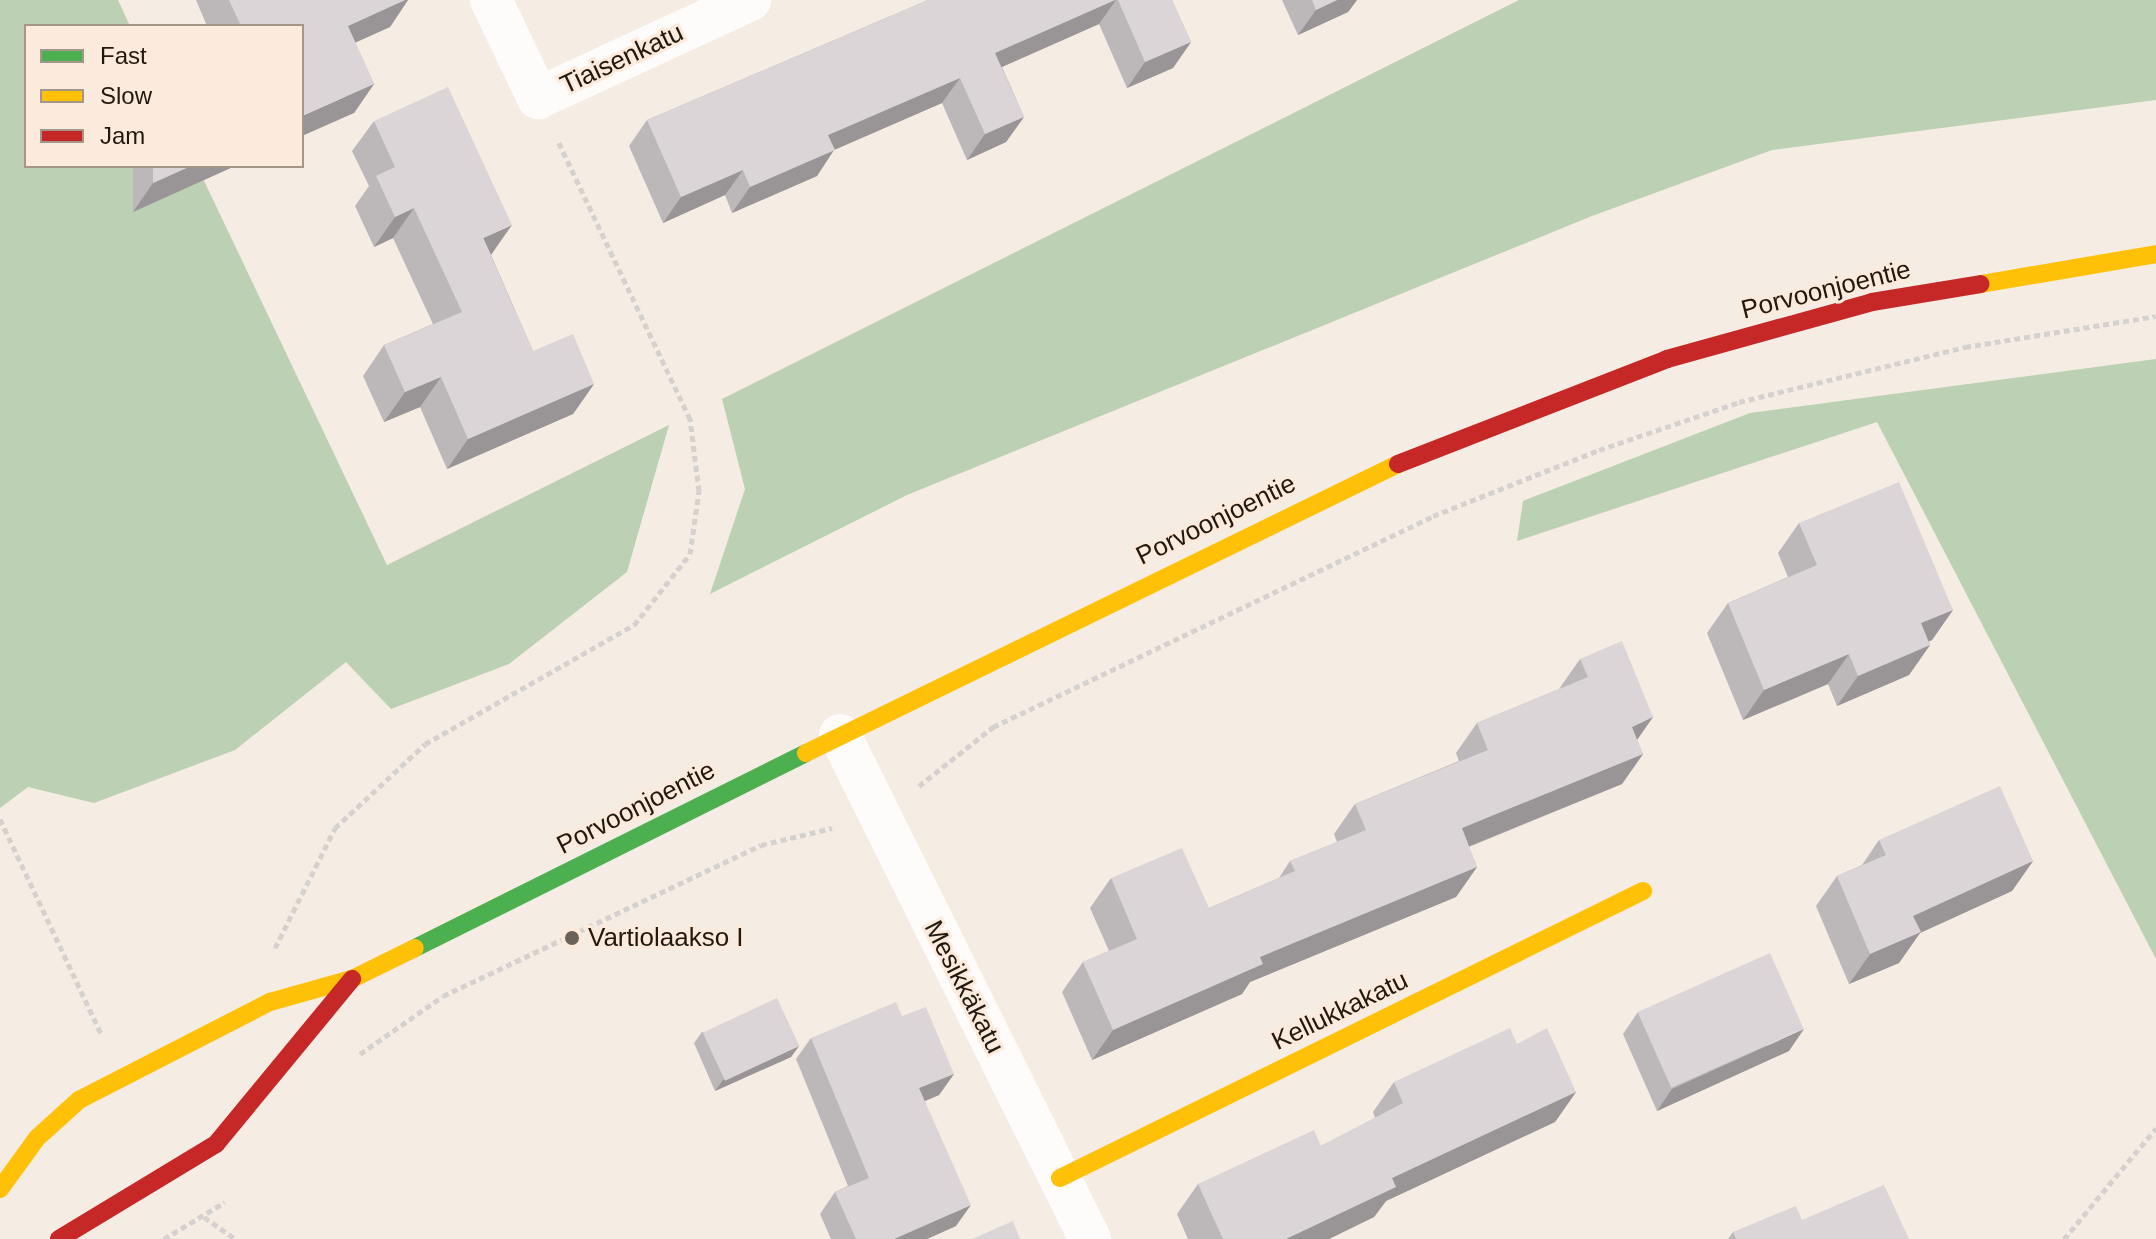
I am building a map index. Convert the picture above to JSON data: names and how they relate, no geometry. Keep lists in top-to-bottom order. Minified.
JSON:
{"streets":{"street":["Tiaisenkatu","Porvoonjoentie","Mesikkäkatu","Kellukkakatu"]},"crossings":[["Porvoonjoentie","Mesikkäkatu"],["Mesikkäkatu","Kellukkakatu"]],"places":["Vartiolaakso I"],"legend":["Fast","Slow","Jam"]}
